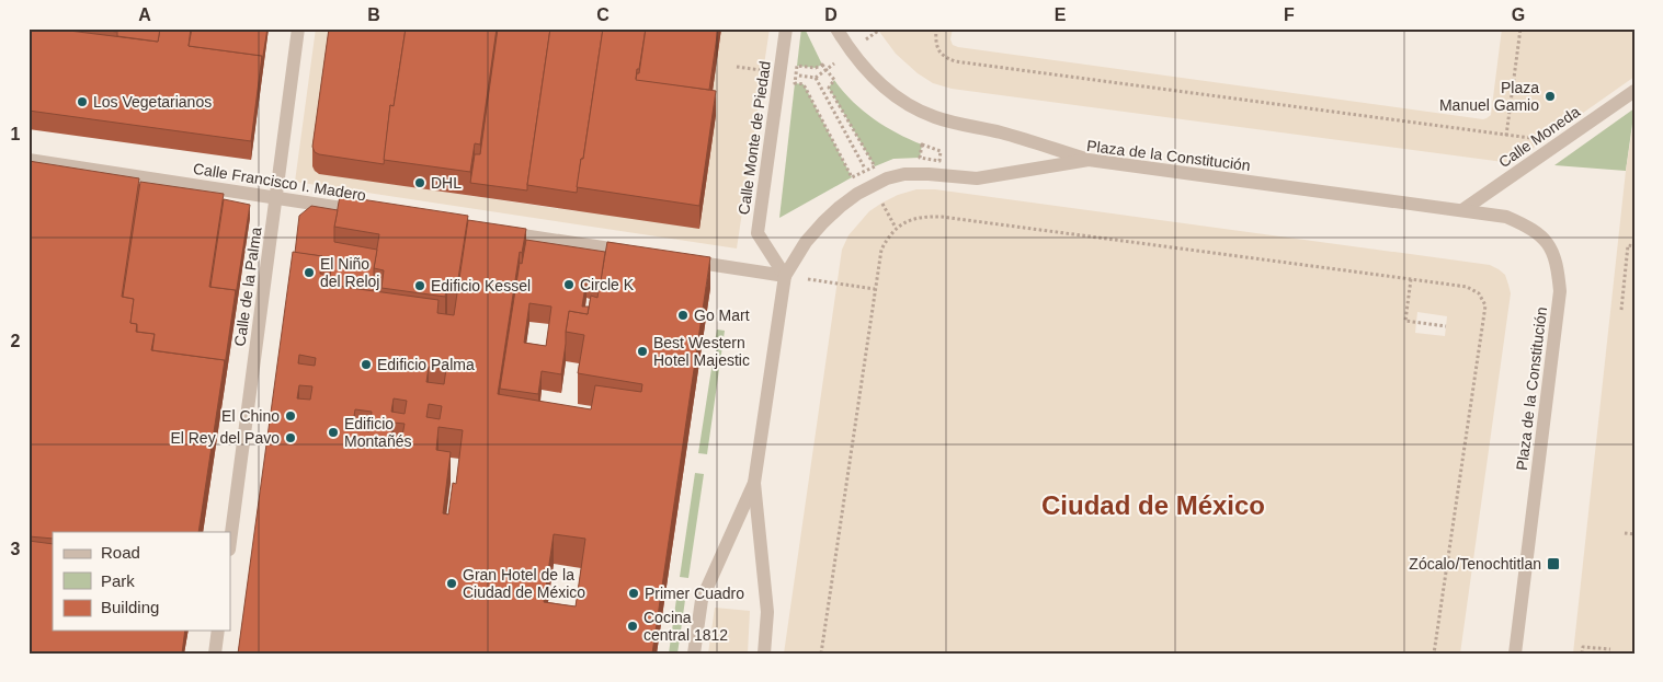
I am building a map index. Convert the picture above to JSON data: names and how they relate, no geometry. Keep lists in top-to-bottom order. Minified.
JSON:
{"streets":{"street":["Calle Moneda","Calle Monte de Piedad","Plaza de la Constitución","Calle Francisco I. Madero","Calle de la Palma"]},"crossings":[["Calle Moneda","Plaza de la Constitución"],["Calle Monte de Piedad","Plaza de la Constitución"],["Calle Francisco I. Madero","Calle de la Palma"]],"districts":["Ciudad de México"],"places":{"other":["Plaza Manuel Gamio","Los Vegetarianos","DHL","El Niño del Reloj","Circle K","Edificio Kessel","Go Mart","Best Western Hotel Majestic","Edificio Palma","El Chino","Edificio Montañés","El Rey del Pavo","Gran Hotel de la Ciudad de México","Primer Cuadro","Cocina central 1812"],"transit":["Zócalo/Tenochtitlan"]},"legend":["Road","Park","Building"],"grid":{"columns":["A","B","C","D","E","F","G"],"rows":["1","2","3"]}}
